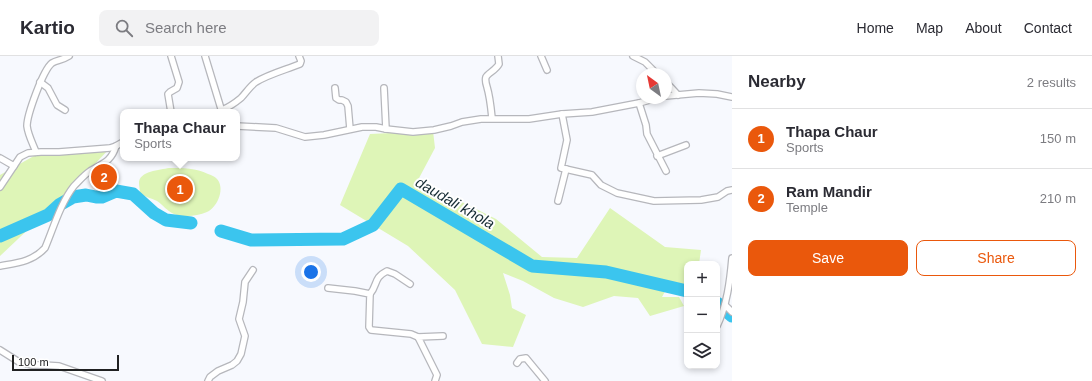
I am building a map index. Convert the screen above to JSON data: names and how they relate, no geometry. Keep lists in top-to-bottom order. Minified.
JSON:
{"water":["daudali khola"],"scale_bar":"100 m","north":"top left","page":{"header":"Kartio","search":"Search here","nav":["Home","Map","About","Contact"],"heading":["Nearby","2 results"],"list":[{"mark":"1","name":"Thapa Chaur","note":"Sports","value":"150 m"},{"mark":"2","name":"Ram Mandir","note":"Temple","value":"210 m"}],"popup":["Thapa Chaur","Sports"],"pins":["2","1"],"buttons":["Save","Share"],"map_buttons":["+","−"],"scale":"100 m"}}
